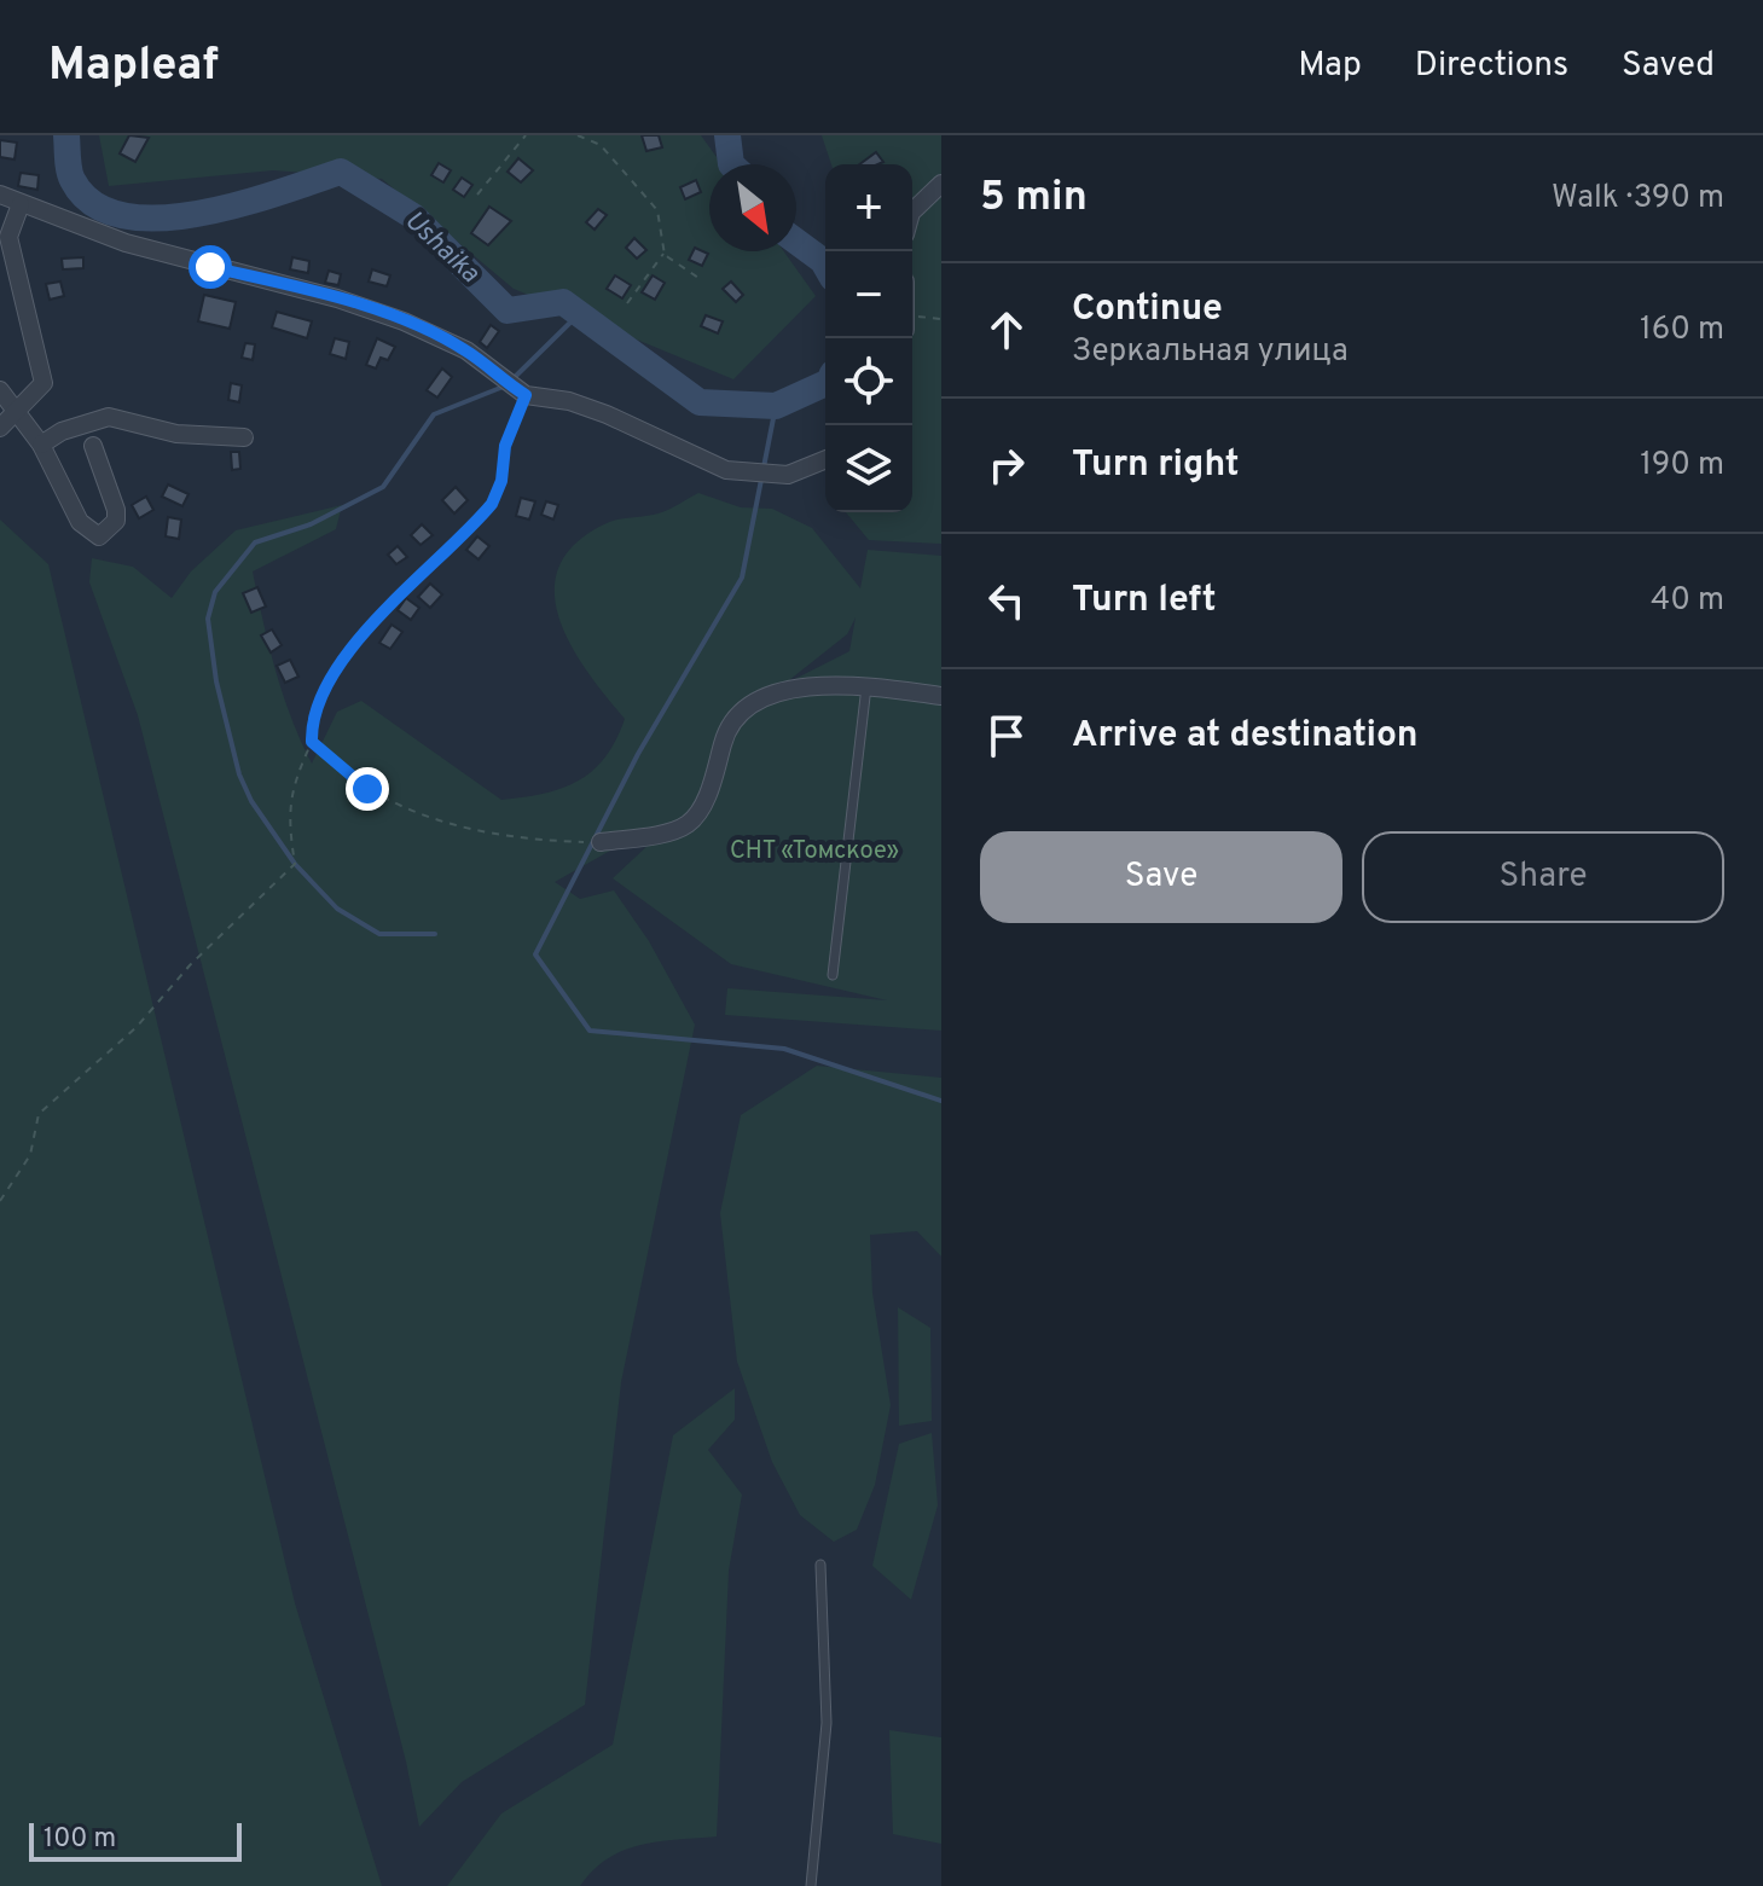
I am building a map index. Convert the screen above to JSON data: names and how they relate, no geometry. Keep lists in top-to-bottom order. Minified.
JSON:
{"water":["Ushaika"],"parks":["СНТ «Томское»"],"scale_bar":"100 m","north":"bottom right","page":{"header":"Mapleaf","nav":["Map","Directions","Saved"],"heading":["5 min","Walk · 390 m"],"map_buttons":["+","−"],"list":[["Continue","Зеркальная улица","160 m"],["Turn right","190 m"],["Turn left","40 m"],"Arrive at destination"],"buttons":["Save","Share"],"scale":"100 m"}}
